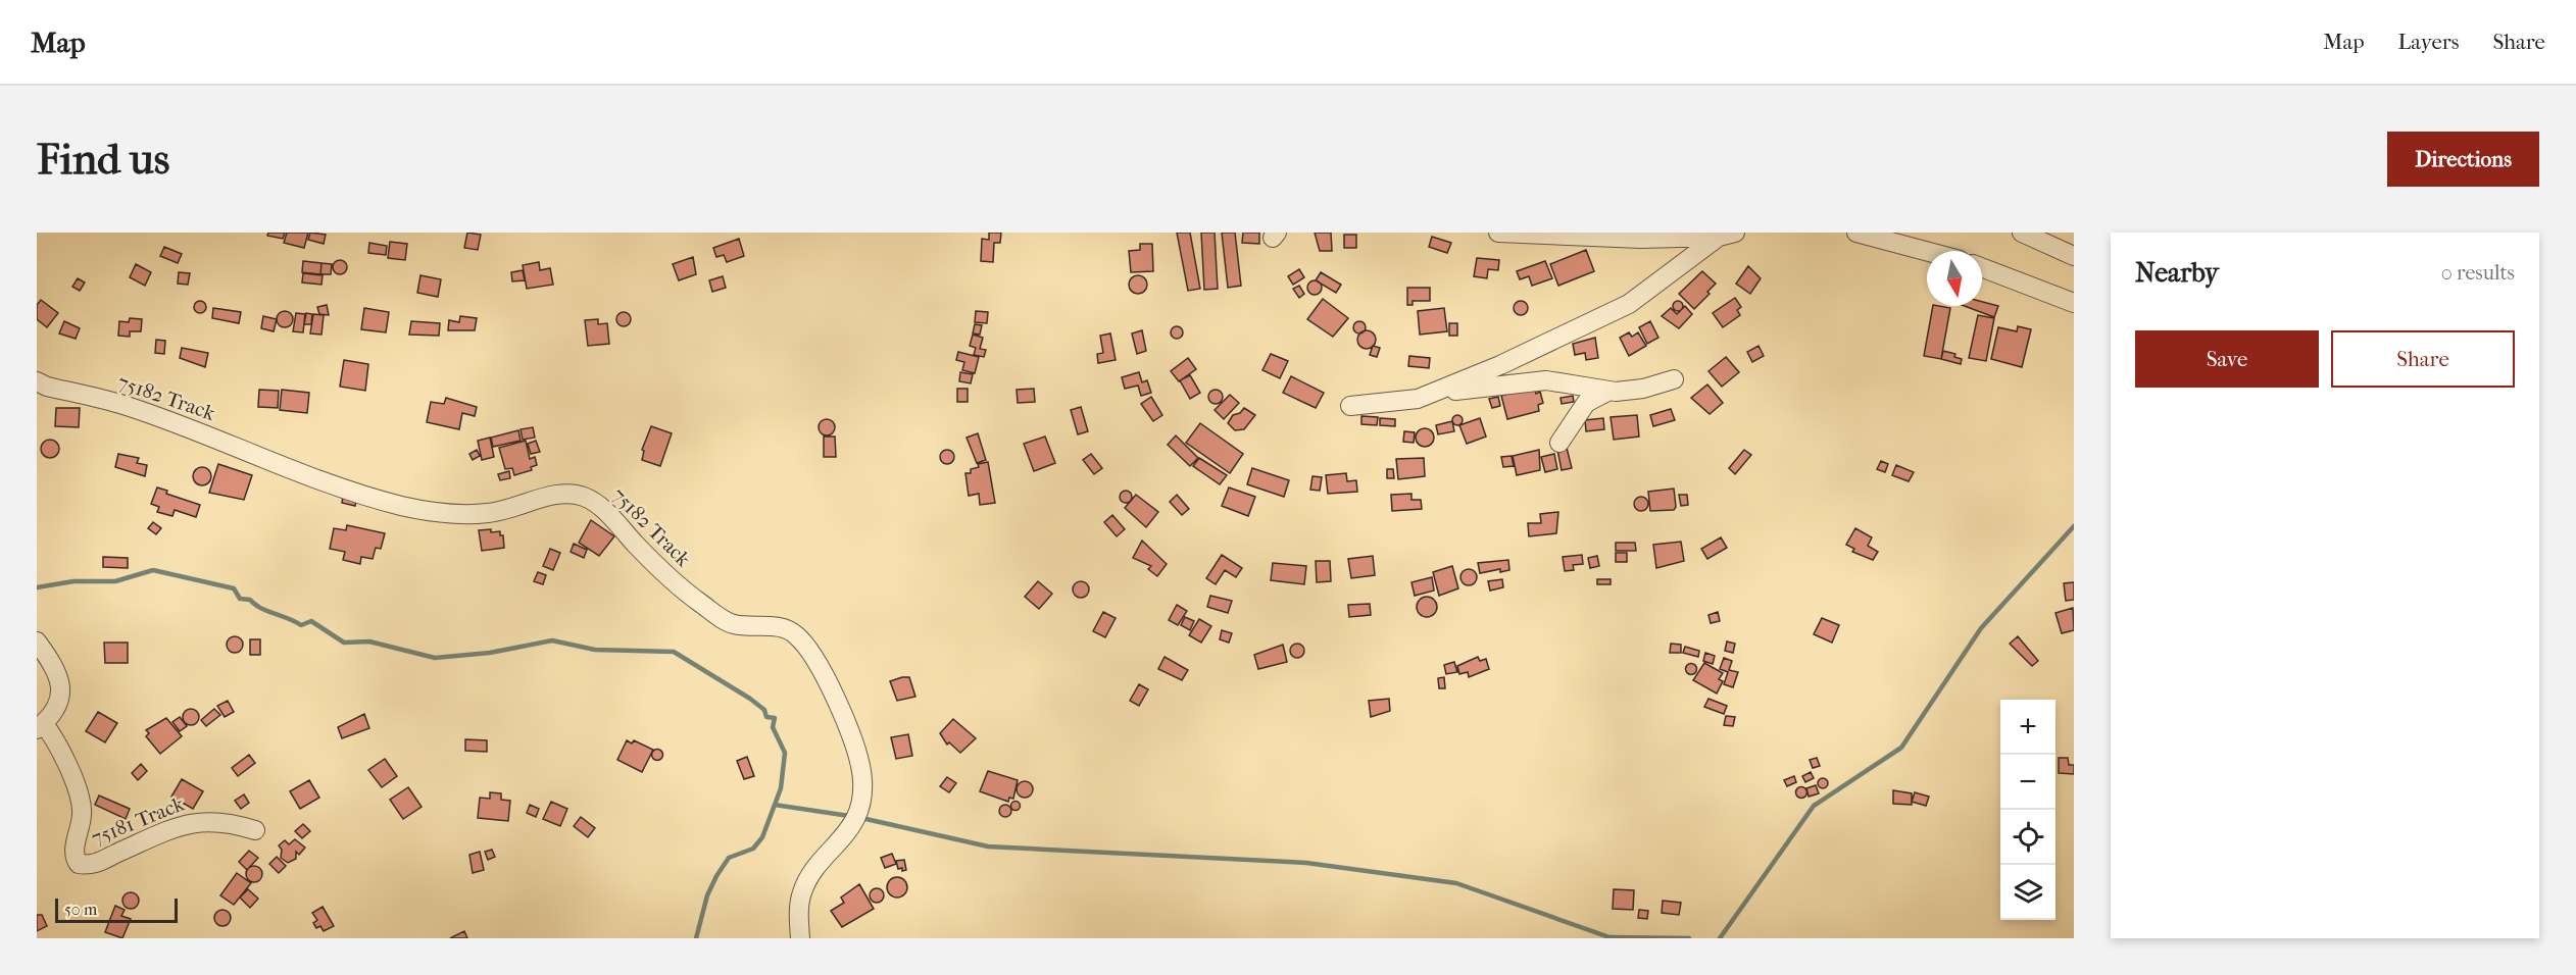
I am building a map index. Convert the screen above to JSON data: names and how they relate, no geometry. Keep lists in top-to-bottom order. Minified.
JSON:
{"streets":{"street":["75182 Track","75181 Track"]},"scale_bar":"50 m","north":"bottom","page":{"header":"Map","nav":["Map","Layers","Share"],"buttons":["Directions",["Save","Share"]],"title":"Find us","heading":["Nearby","0 results"],"map_buttons":["+","−"],"scale":"50 m"}}
